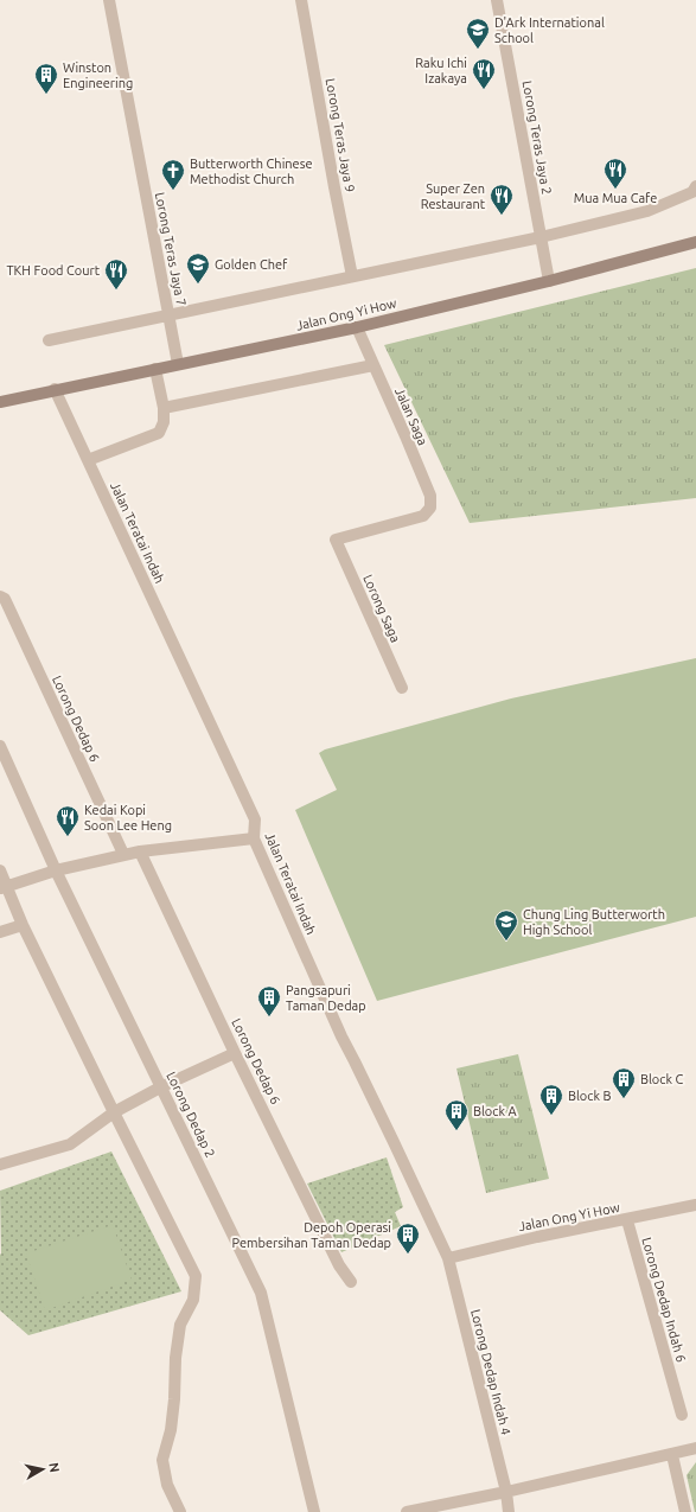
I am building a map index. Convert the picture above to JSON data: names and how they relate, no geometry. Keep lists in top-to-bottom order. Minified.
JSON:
{"streets":{"main road":["Jalan Ong Yi How"],"street":["Lorong Teras Jaya 9","Lorong Teras Jaya 2","Lorong Teras Jaya 7","Jalan Saga","Jalan Teratai Indah","Lorong Saga","Lorong Dedap 6","Lorong Dedap 2","Lorong Dedap Indah 6","Lorong Dedap Indah 4"]},"crossings":[["Lorong Teras Jaya 2","Jalan Ong Yi How"],["Lorong Teras Jaya 7","Jalan Ong Yi How"],["Jalan Ong Yi How","Jalan Saga"],["Jalan Ong Yi How","Jalan Teratai Indah"],["Jalan Ong Yi How","Lorong Dedap Indah 6"],["Jalan Ong Yi How","Lorong Dedap Indah 4"],["Jalan Saga","Lorong Saga"],["Jalan Teratai Indah","Lorong Dedap Indah 4"]],"places":{"school or university":["D'Ark International School","Golden Chef","Chung Ling Butterworth High School"],"restaurant":["Raku Ichi Izakaya","Mua Mua Cafe","Super Zen Restaurant","TKH Food Court","Kedai Kopi Soon Lee Heng"],"building":["Winston Engineering","Pangsapuri Taman Dedap","Block C","Block B","Block A","Depoh Operasi Pembersihan Taman Dedap"],"church":["Butterworth Chinese Methodist Church"]},"north":"right"}
